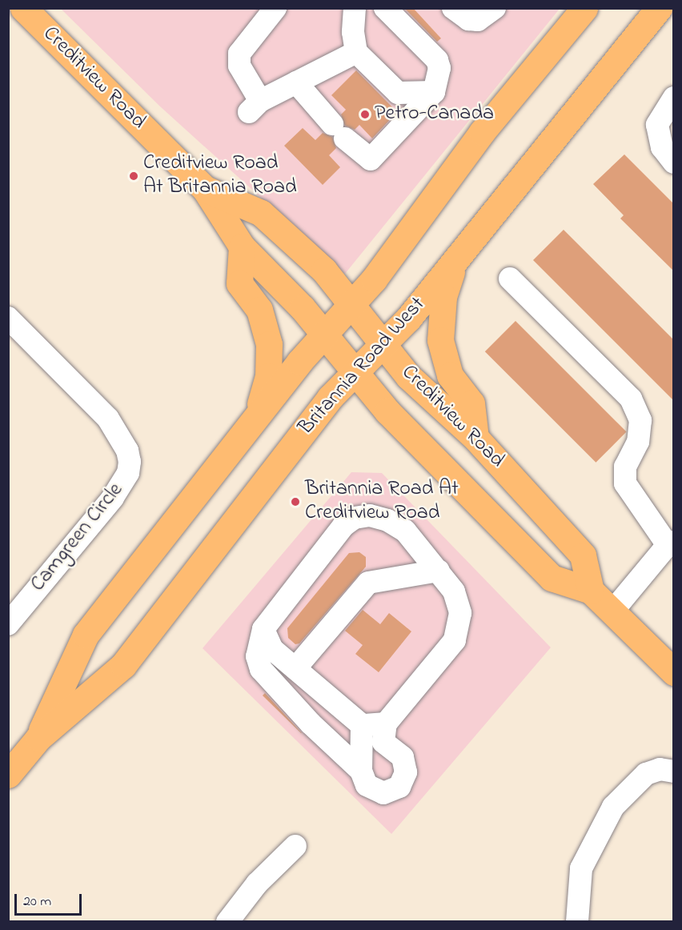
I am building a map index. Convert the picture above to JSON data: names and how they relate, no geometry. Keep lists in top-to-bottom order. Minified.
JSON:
{"streets":{"main road":["Creditview Road","Britannia Road West"],"street":["Camgreen Circle"]},"crossings":[["Creditview Road","Britannia Road West"]],"places":["Petro-Canada","Creditview Road At Britannia Road","Britannia Road At Creditview Road"],"scale_bar":"20 m"}
